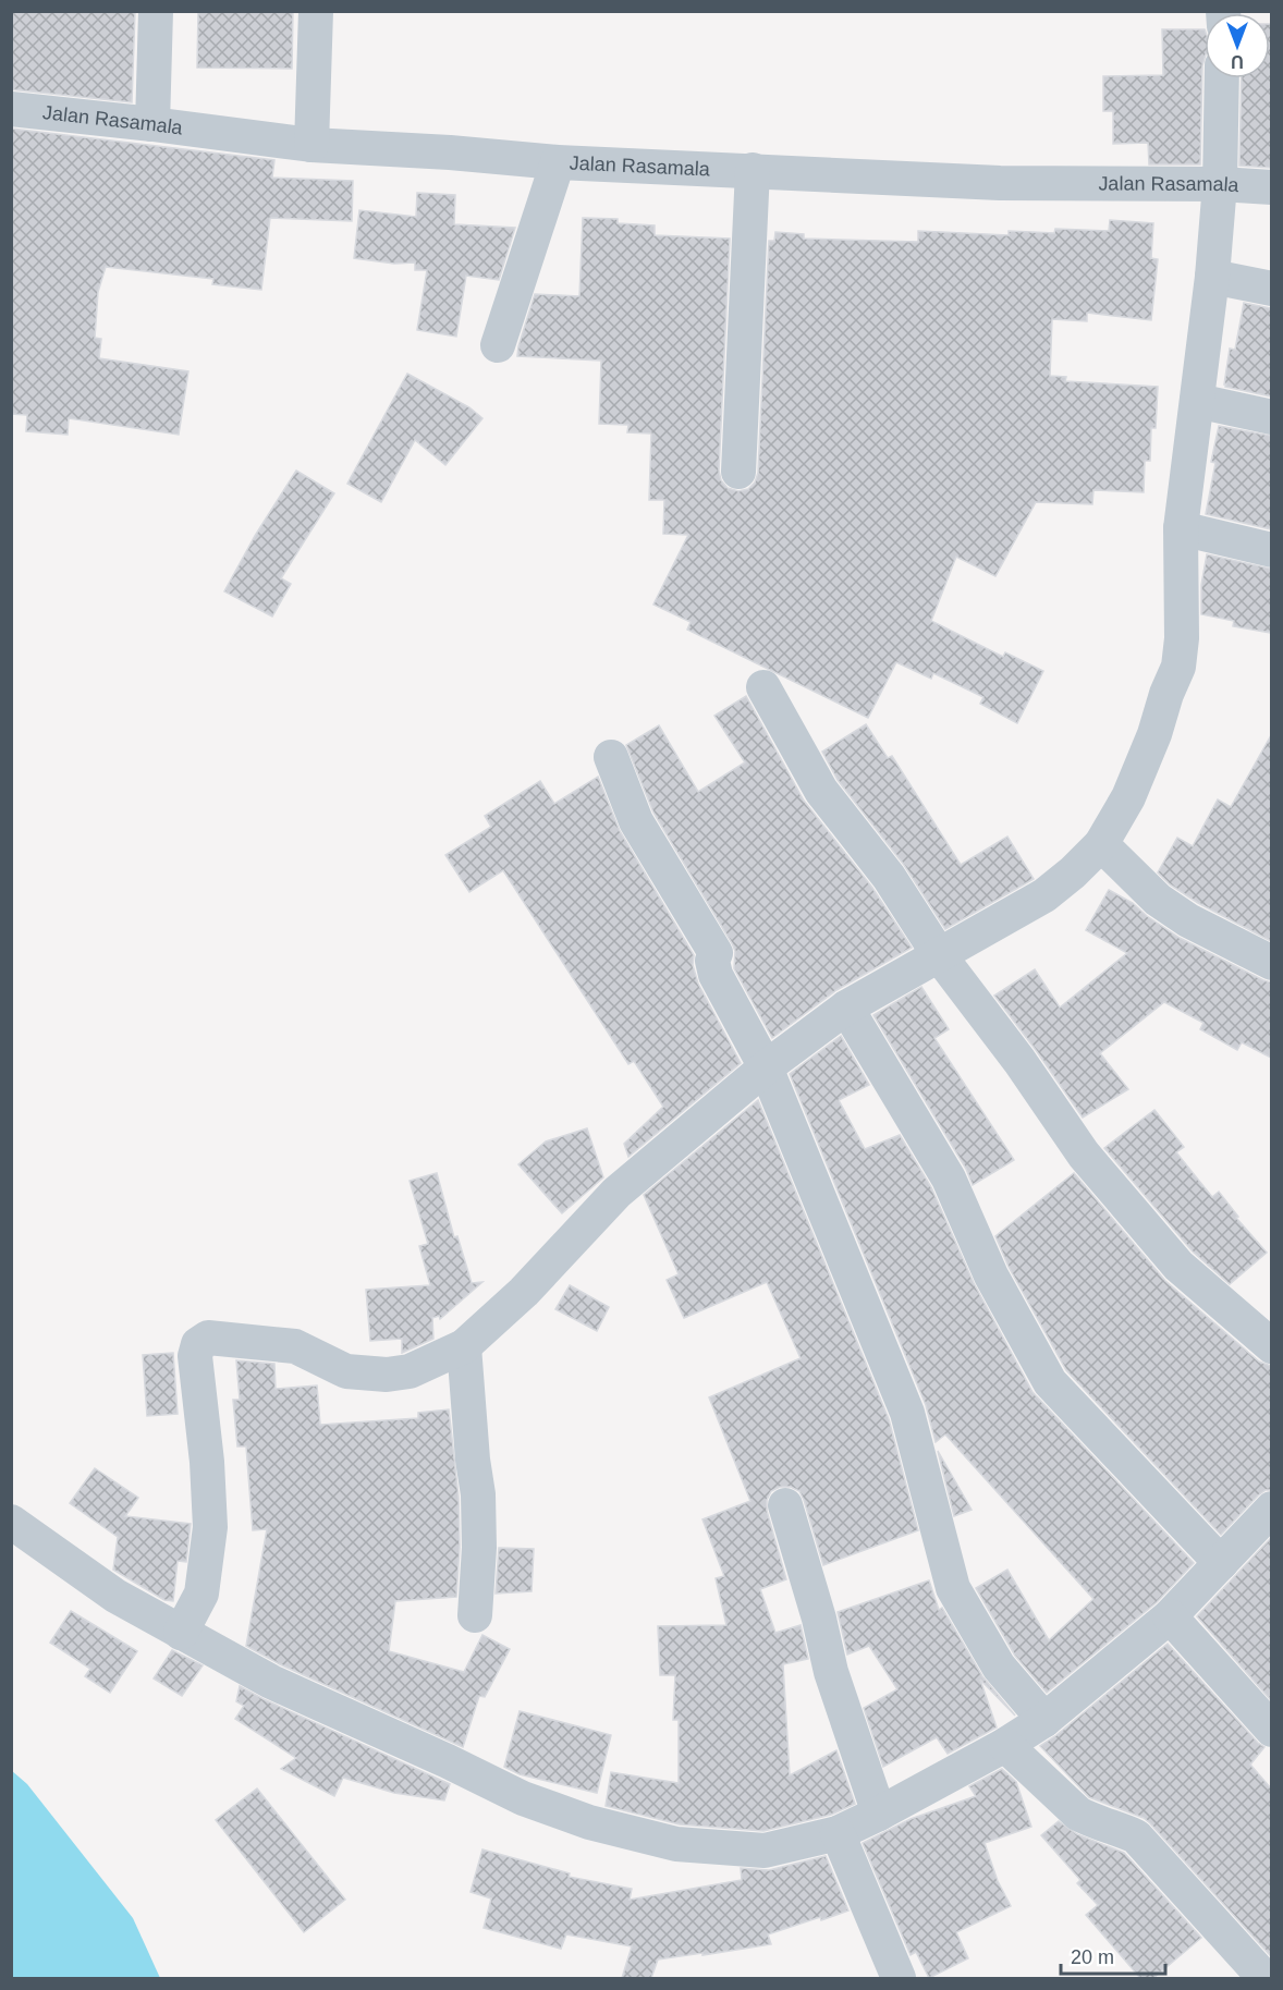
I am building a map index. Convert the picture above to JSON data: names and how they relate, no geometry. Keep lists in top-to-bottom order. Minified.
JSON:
{"streets":{"street":["Jalan Rasamala"]},"scale_bar":"20 m","north":"bottom"}
